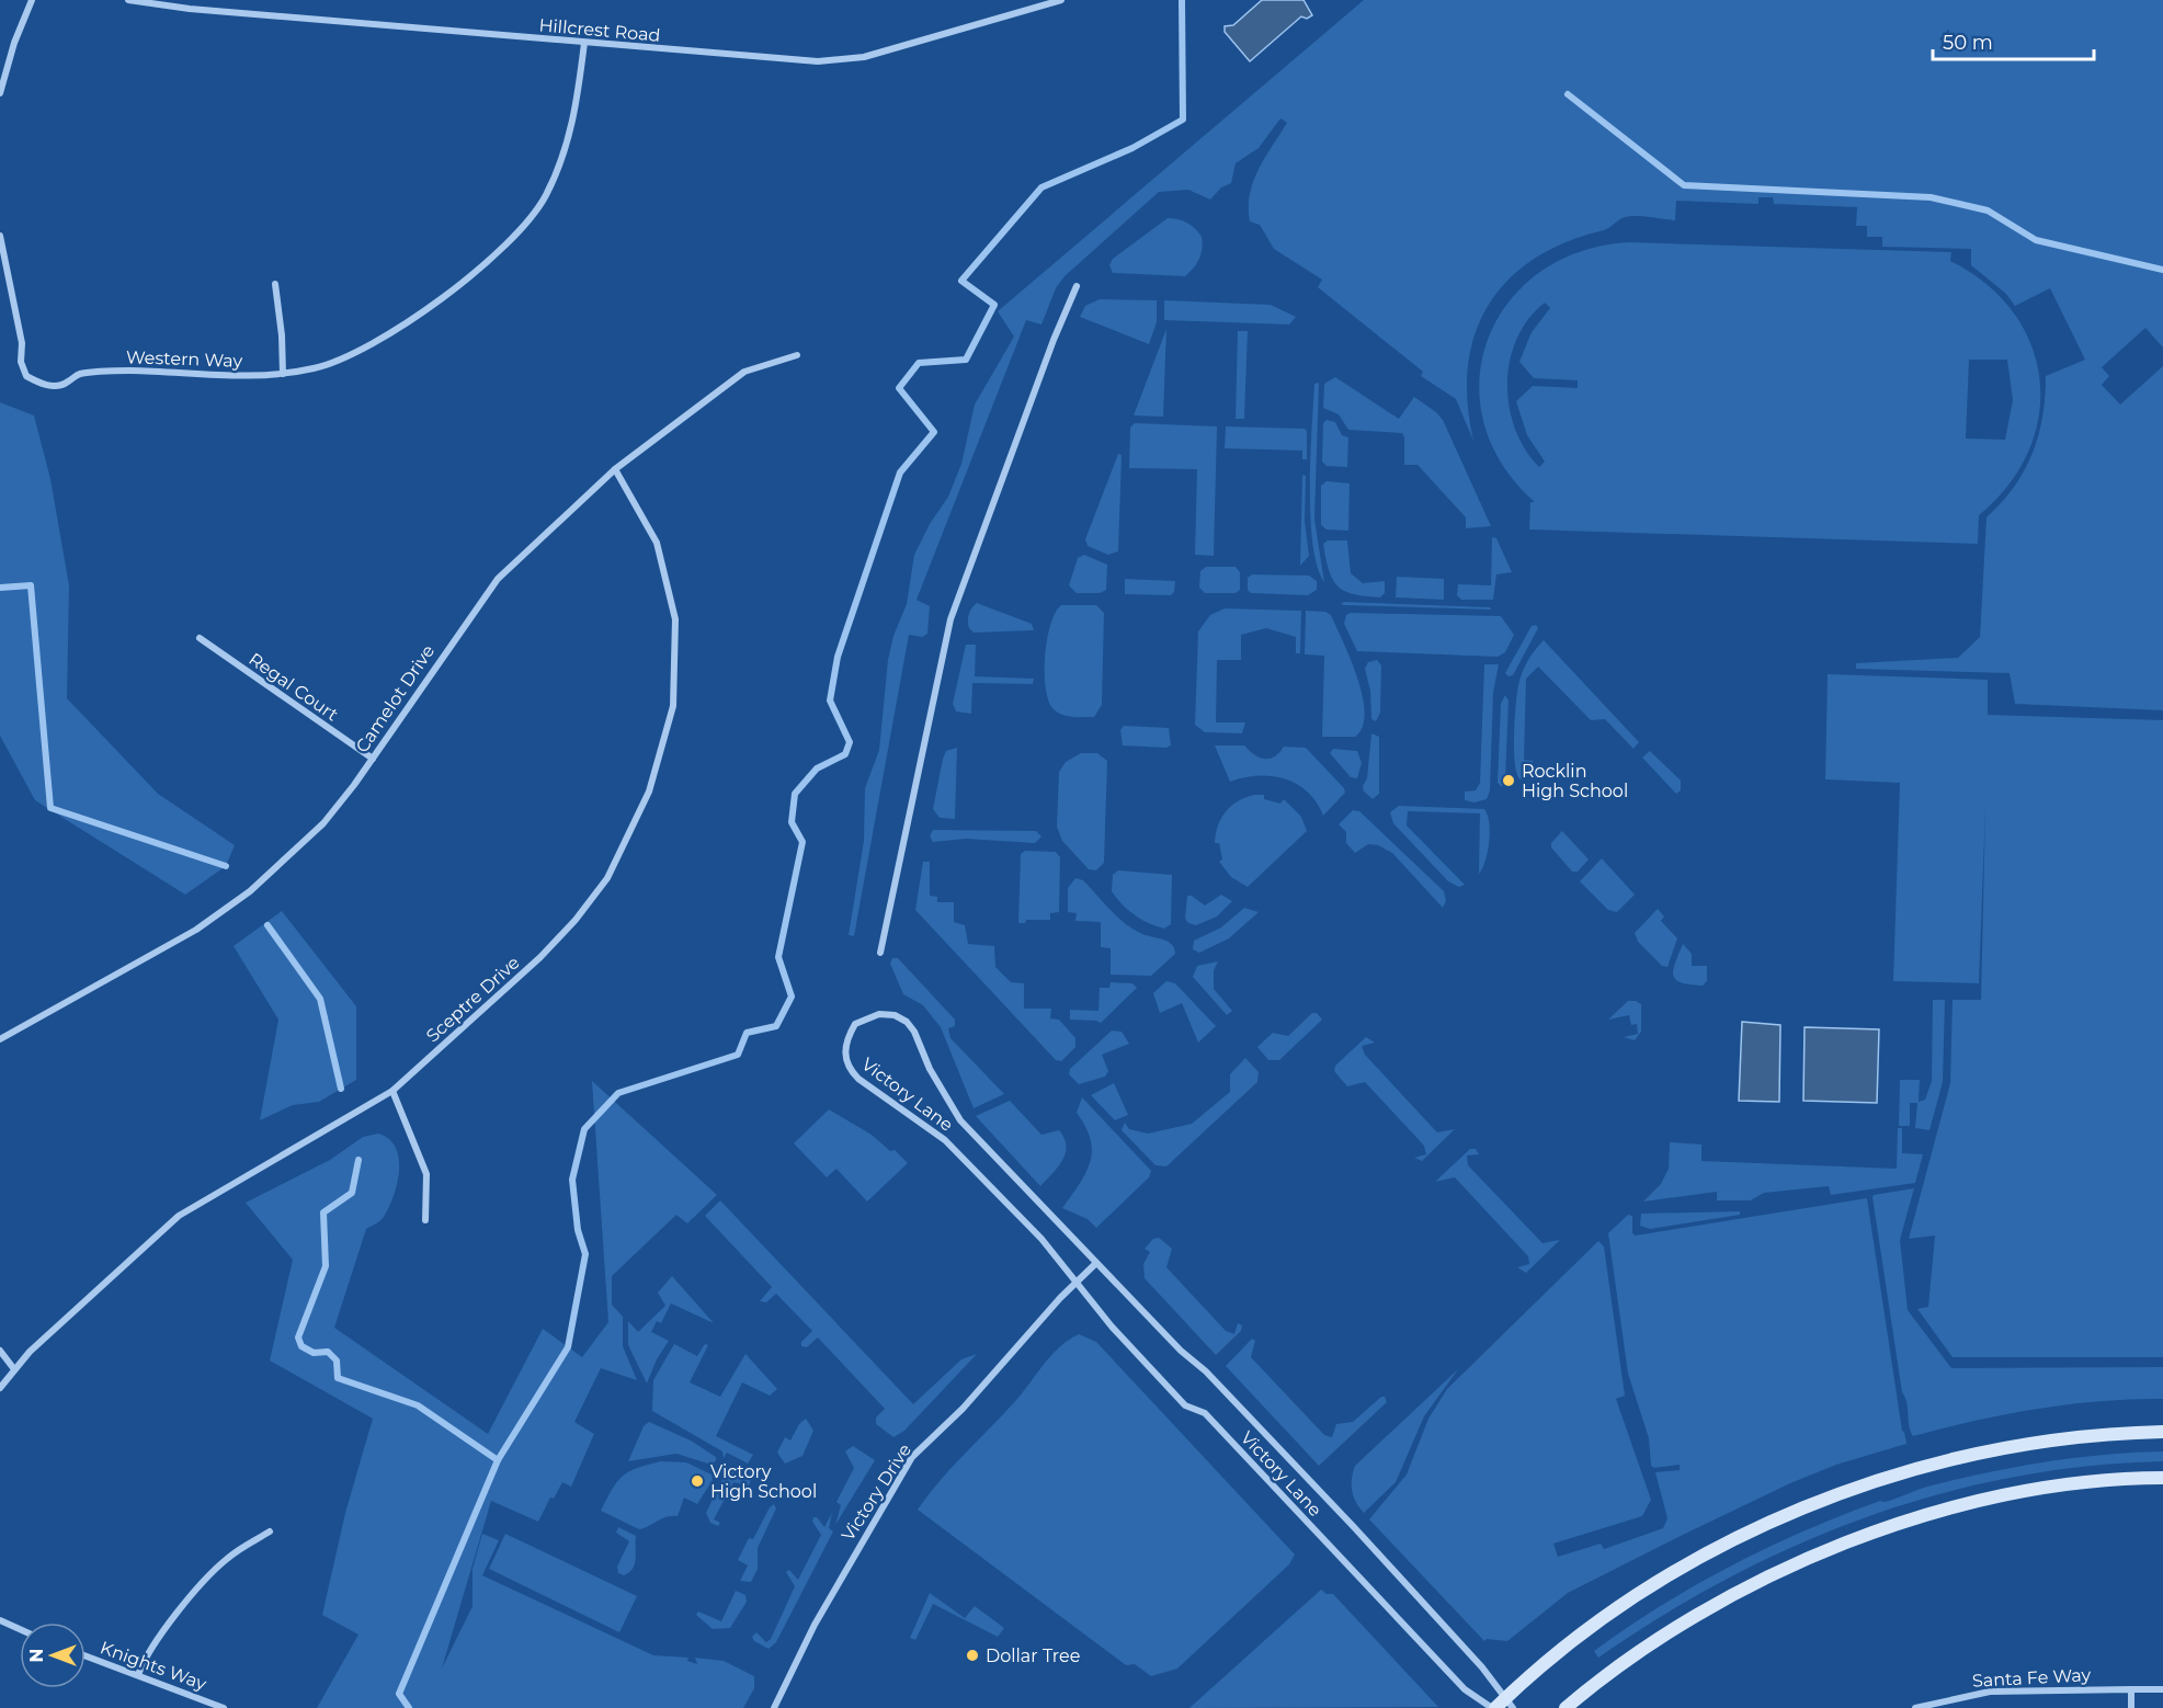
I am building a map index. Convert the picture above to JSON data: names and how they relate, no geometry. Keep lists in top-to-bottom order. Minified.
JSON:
{"streets":{"street":["Hillcrest Road","Western Way","Regal Court","Camelot Drive","Sceptre Drive","Victory Lane","Victory Drive","Knights Way","Santa Fe Way"]},"crossings":[["Hillcrest Road","Western Way"],["Regal Court","Camelot Drive"],["Camelot Drive","Sceptre Drive"],["Victory Lane","Victory Drive"]],"places":["Rocklin High School","Victory High School","Dollar Tree"],"scale_bar":"50 m","north":"left"}
